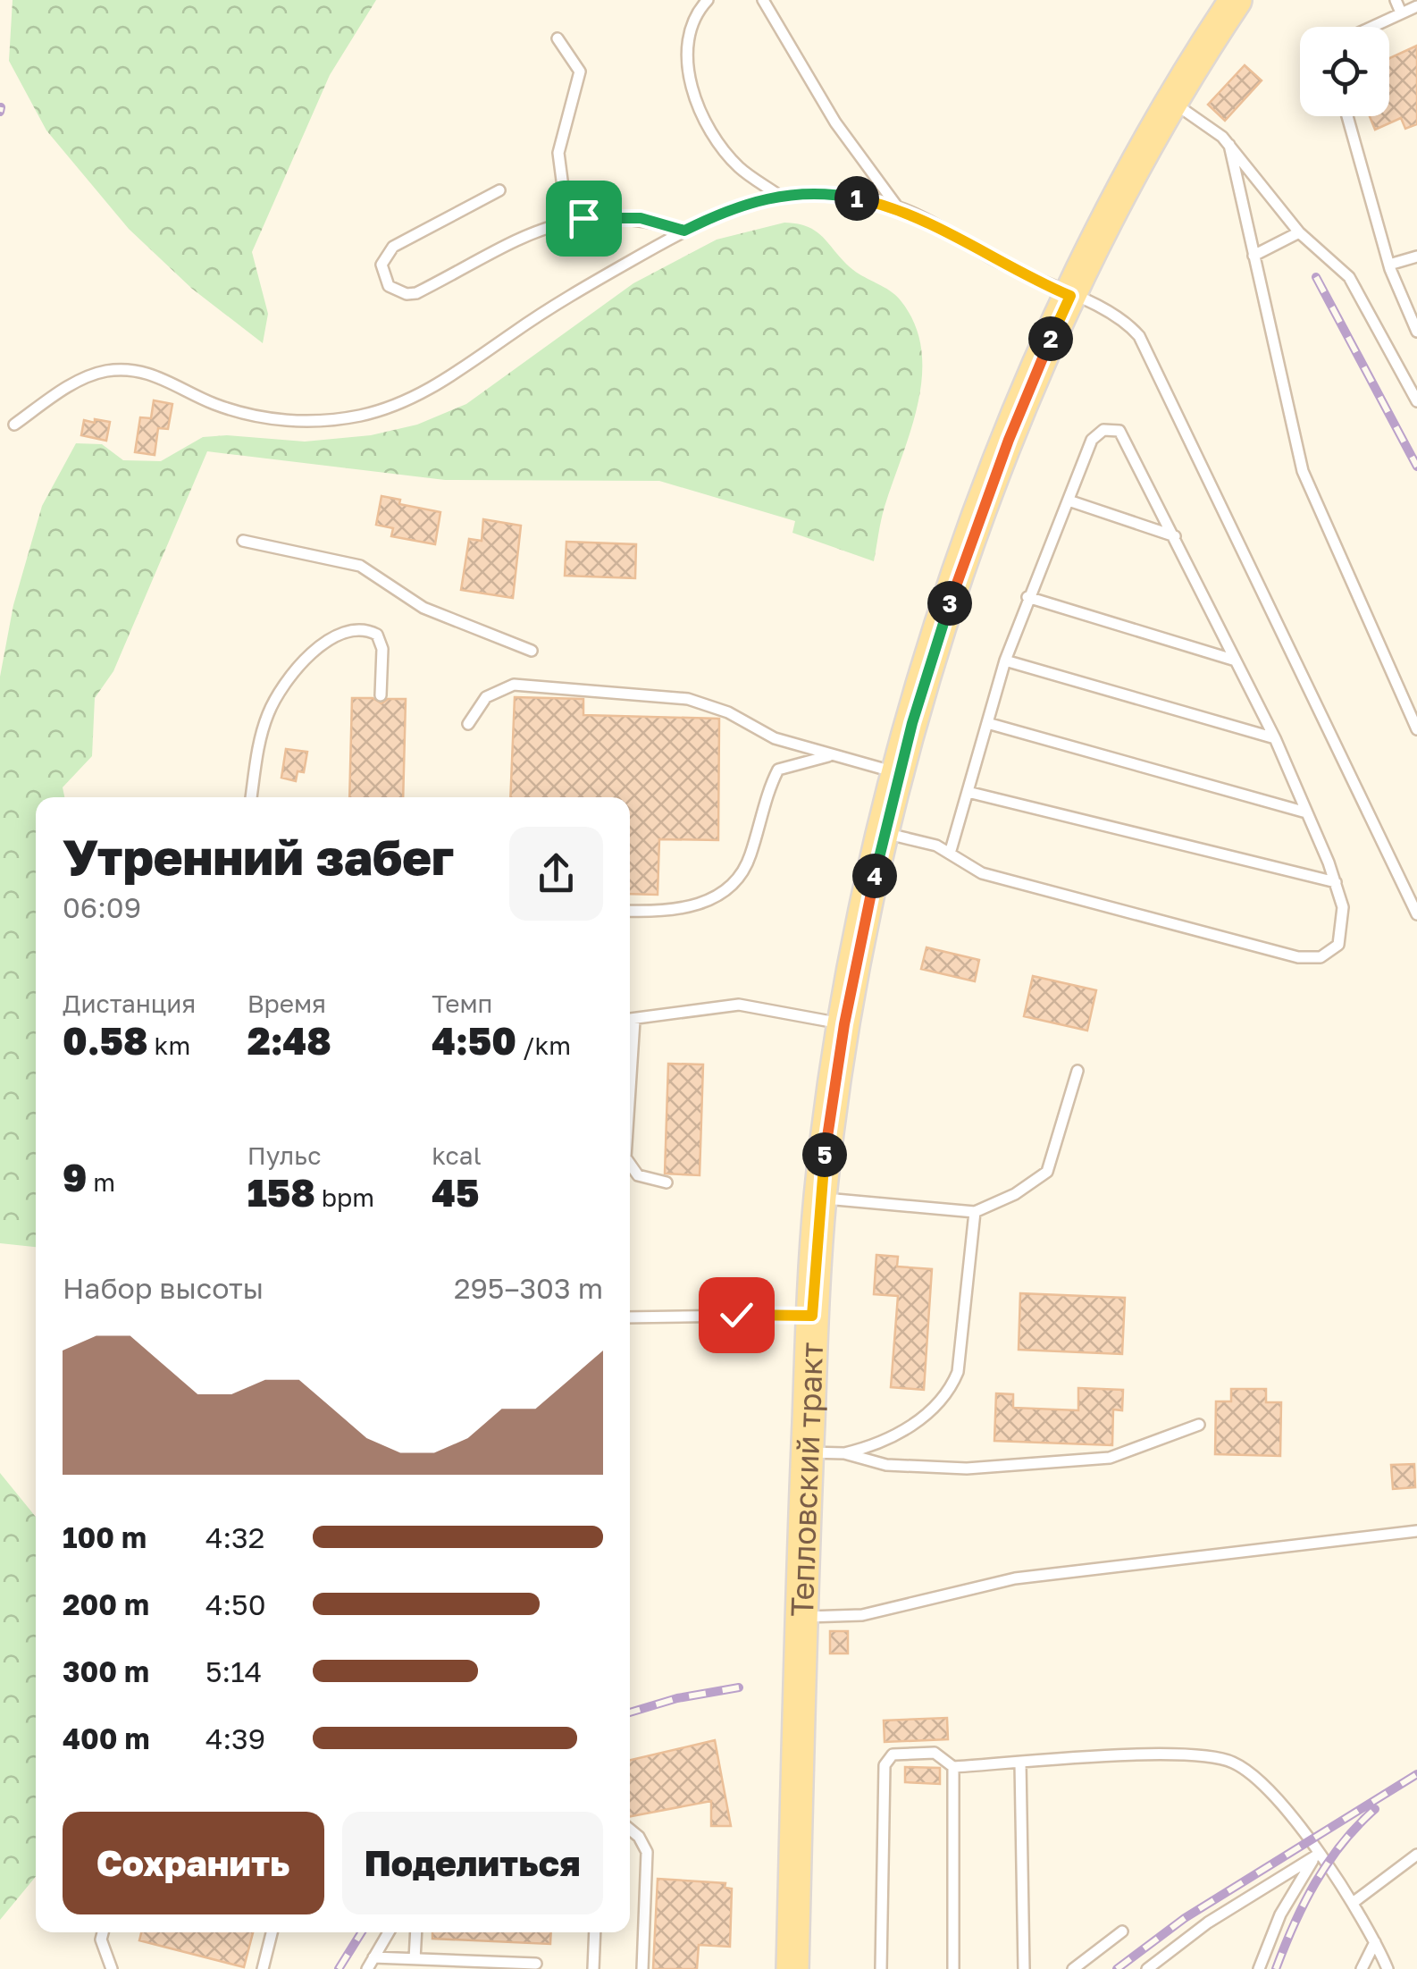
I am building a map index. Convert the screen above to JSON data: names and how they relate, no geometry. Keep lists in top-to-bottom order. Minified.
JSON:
{"streets":{"main road":["Тепловский тракт"]},"page":{"pins":["1","2","3","4","5"],"heading":["Утренний забег","06:09"],"stats":[["Дистанция","0.58 km"],["Время","2:48"],["Темп","4:50 /km"],["9 m"],["Пульс","158 bpm"],["kcal","45"]],"chart":["Набор высоты","295–303 m"],"list":[{"name":"100 m","note":"4:32"},{"name":"200 m","note":"4:50"},{"name":"300 m","note":"5:14"},{"name":"400 m","note":"4:39"}],"buttons":["Сохранить","Поделиться"]}}
